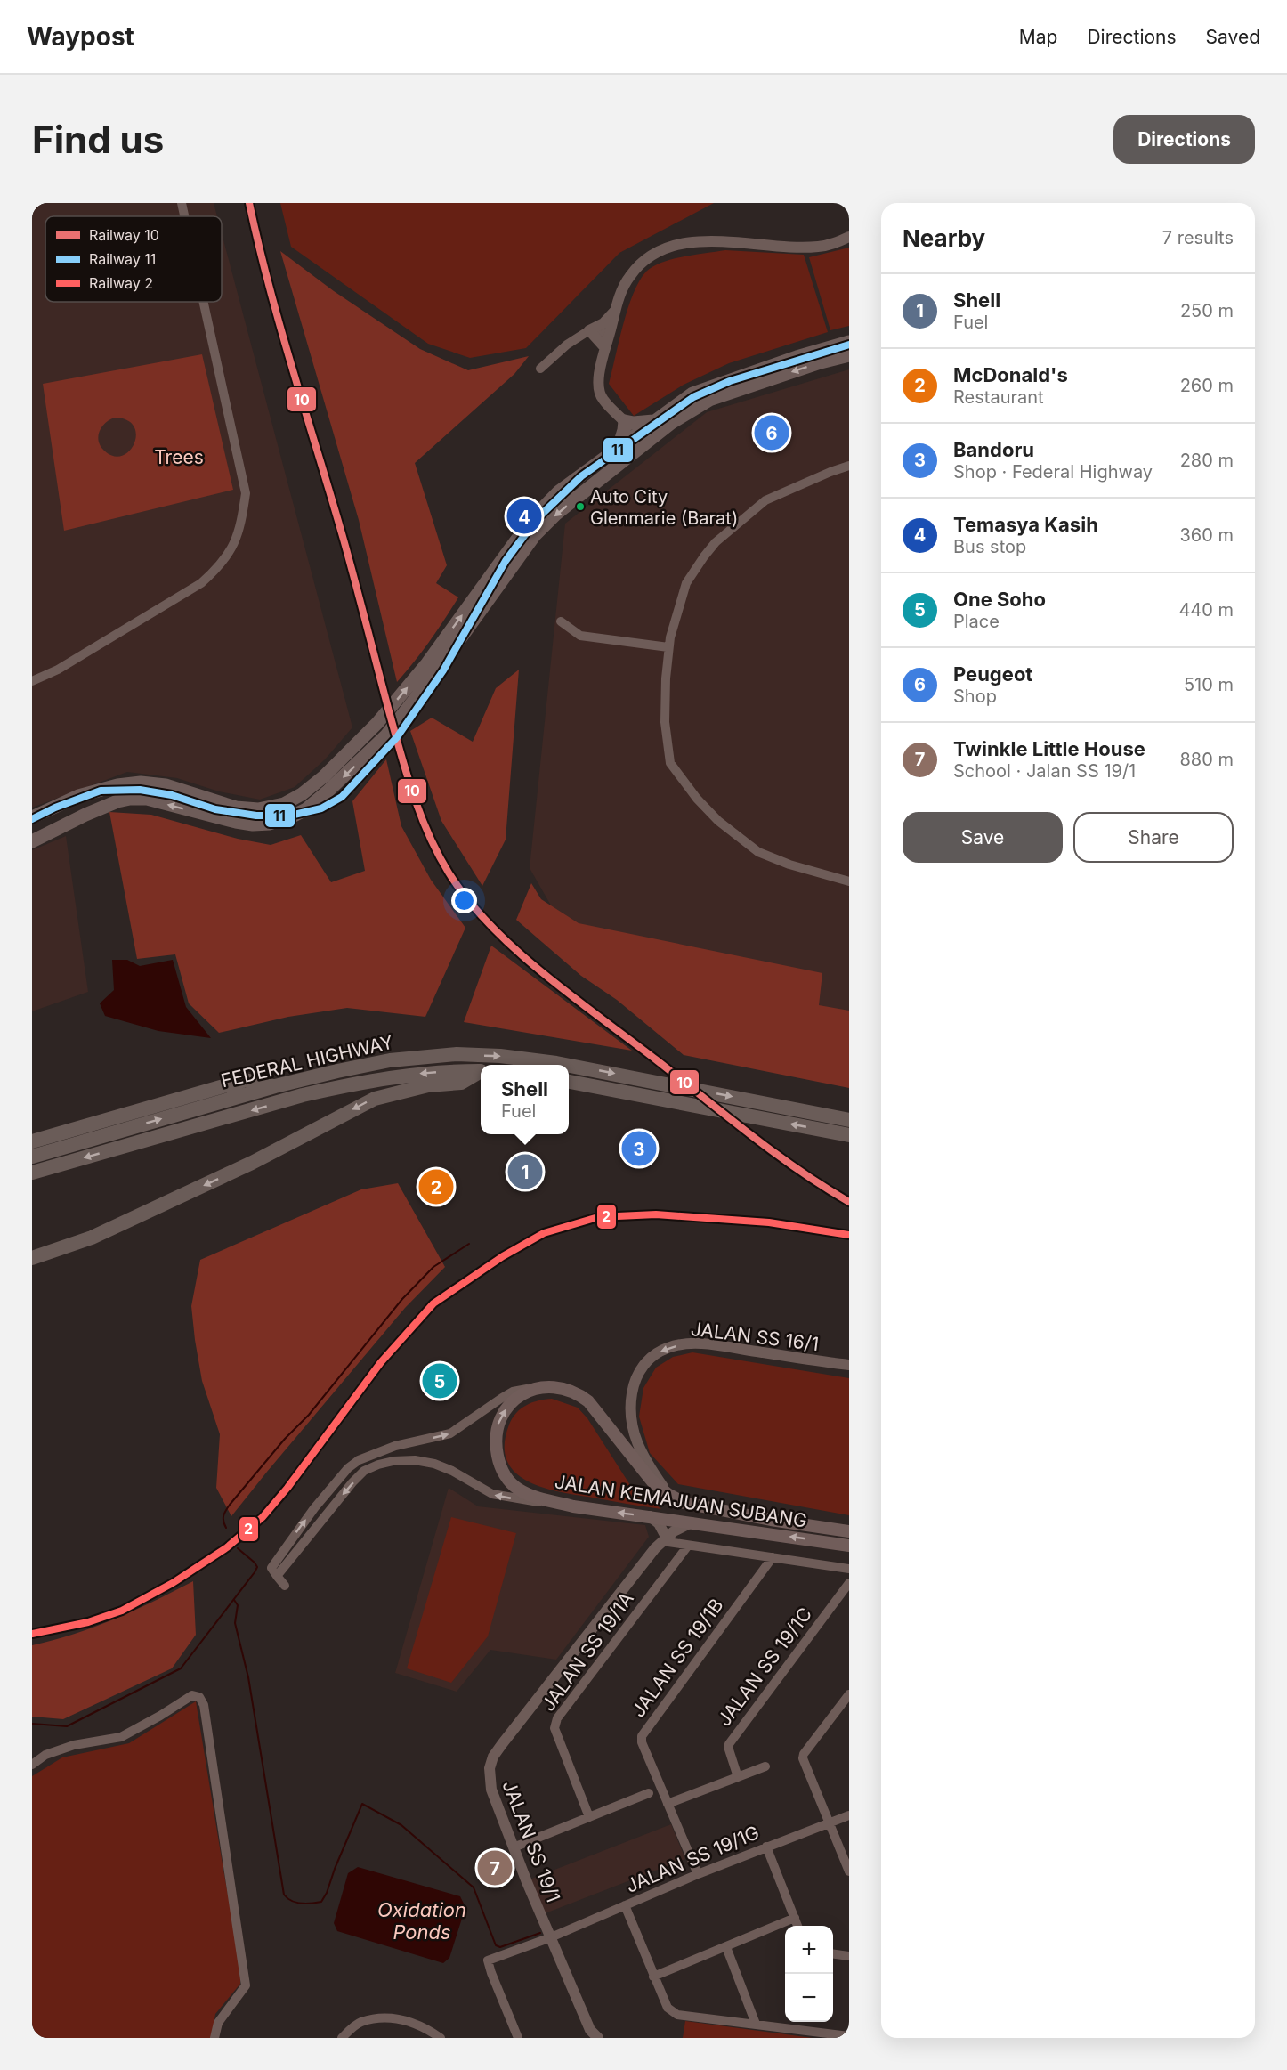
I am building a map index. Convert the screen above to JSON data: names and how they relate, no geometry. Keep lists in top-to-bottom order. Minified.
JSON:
{"streets":{"highway":["FEDERAL HIGHWAY"],"main road":["JALAN KEMAJUAN SUBANG"],"street":["JALAN SS 16/1","JALAN SS 19/1A","JALAN SS 19/1B","JALAN SS 19/1C","JALAN SS 19/1","JALAN SS 19/1G"]},"crossings":[["JALAN SS 16/1","JALAN KEMAJUAN SUBANG"],["JALAN KEMAJUAN SUBANG","JALAN SS 19/1"],["JALAN SS 19/1B","JALAN SS 19/1G"],["JALAN SS 19/1","JALAN SS 19/1G"]],"water":["Oxidation Ponds"],"parks":["Trees"],"places":["Auto City Glenmarie (Barat)"],"lines":["rail line 10","rail line 11","rail line 2"],"legend":["Railway 10","Railway 11","Railway 2"],"page":{"header":"Waypost","nav":["Map","Directions","Saved"],"buttons":["Directions",["Save","Share"]],"title":"Find us","heading":["Nearby","7 results"],"list":[{"mark":"1","name":"Shell","note":"Fuel","value":"250 m"},{"mark":"2","name":"McDonald's","note":"Restaurant","value":"260 m"},{"mark":"3","name":"Bandoru","note":"Shop · Federal Highway","value":"280 m"},{"mark":"4","name":"Temasya Kasih","note":"Bus stop","value":"360 m"},{"mark":"5","name":"One Soho","note":"Place","value":"440 m"},{"mark":"6","name":"Peugeot","note":"Shop","value":"510 m"},{"mark":"7","name":"Twinkle Little House","note":"School · Jalan SS 19/1","value":"880 m"}],"pins":["6","4","3","1","2","5","7"],"popup":["Shell","Fuel"],"map_buttons":["+","−"]}}
